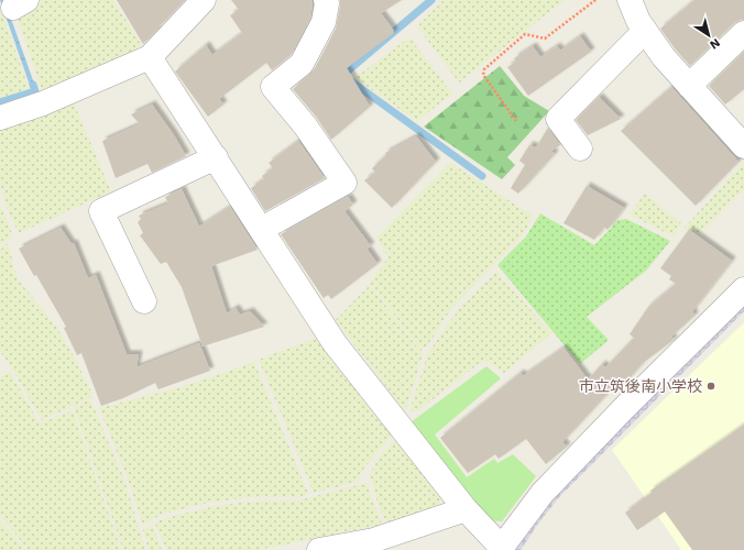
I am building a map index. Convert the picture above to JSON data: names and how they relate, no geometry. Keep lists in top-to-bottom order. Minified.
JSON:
{"places":["市立筑後南小学校"],"north":"bottom right"}
